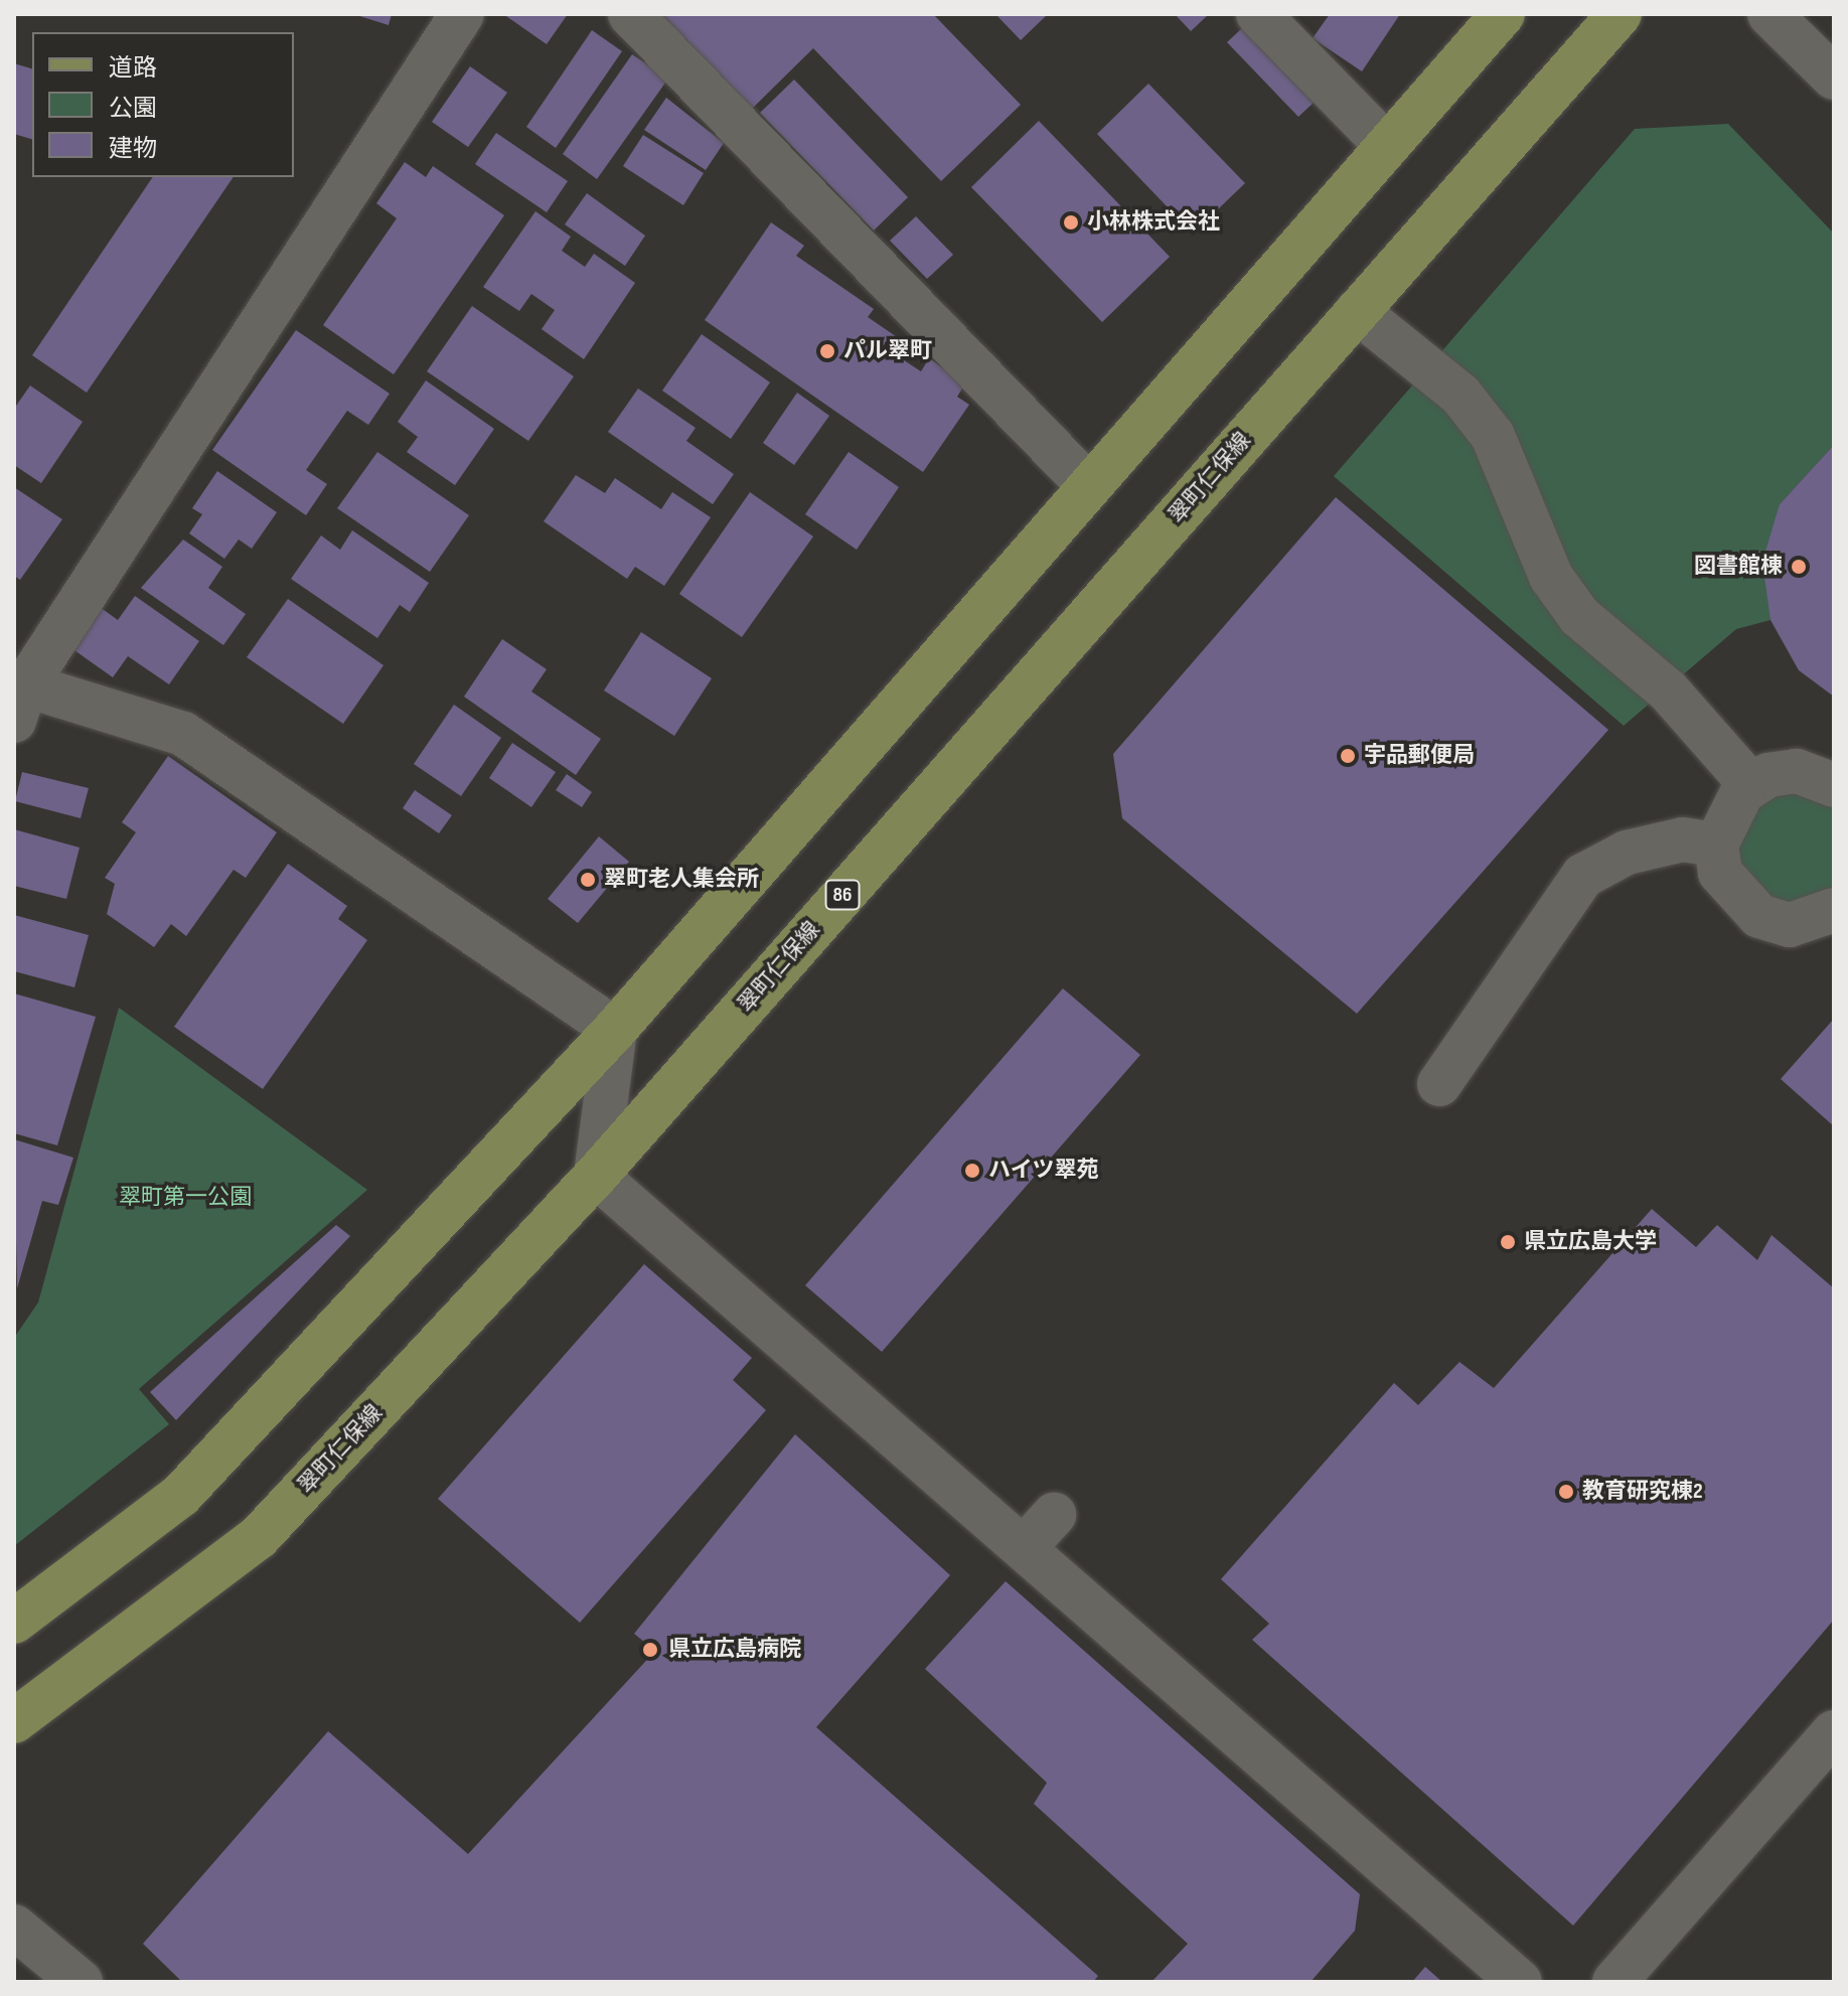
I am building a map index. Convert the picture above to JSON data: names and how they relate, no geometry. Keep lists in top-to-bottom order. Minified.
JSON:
{"streets":{"main road":["翠町仁保線","86"]},"parks":["翠町第一公園"],"places":["小林株式会社","パル翠町","図書館棟","宇品郵便局","翠町老人集会所","ハイツ翠苑","県立広島大学","教育研究棟2","県立広島病院"],"legend":["道路","公園","建物"]}
